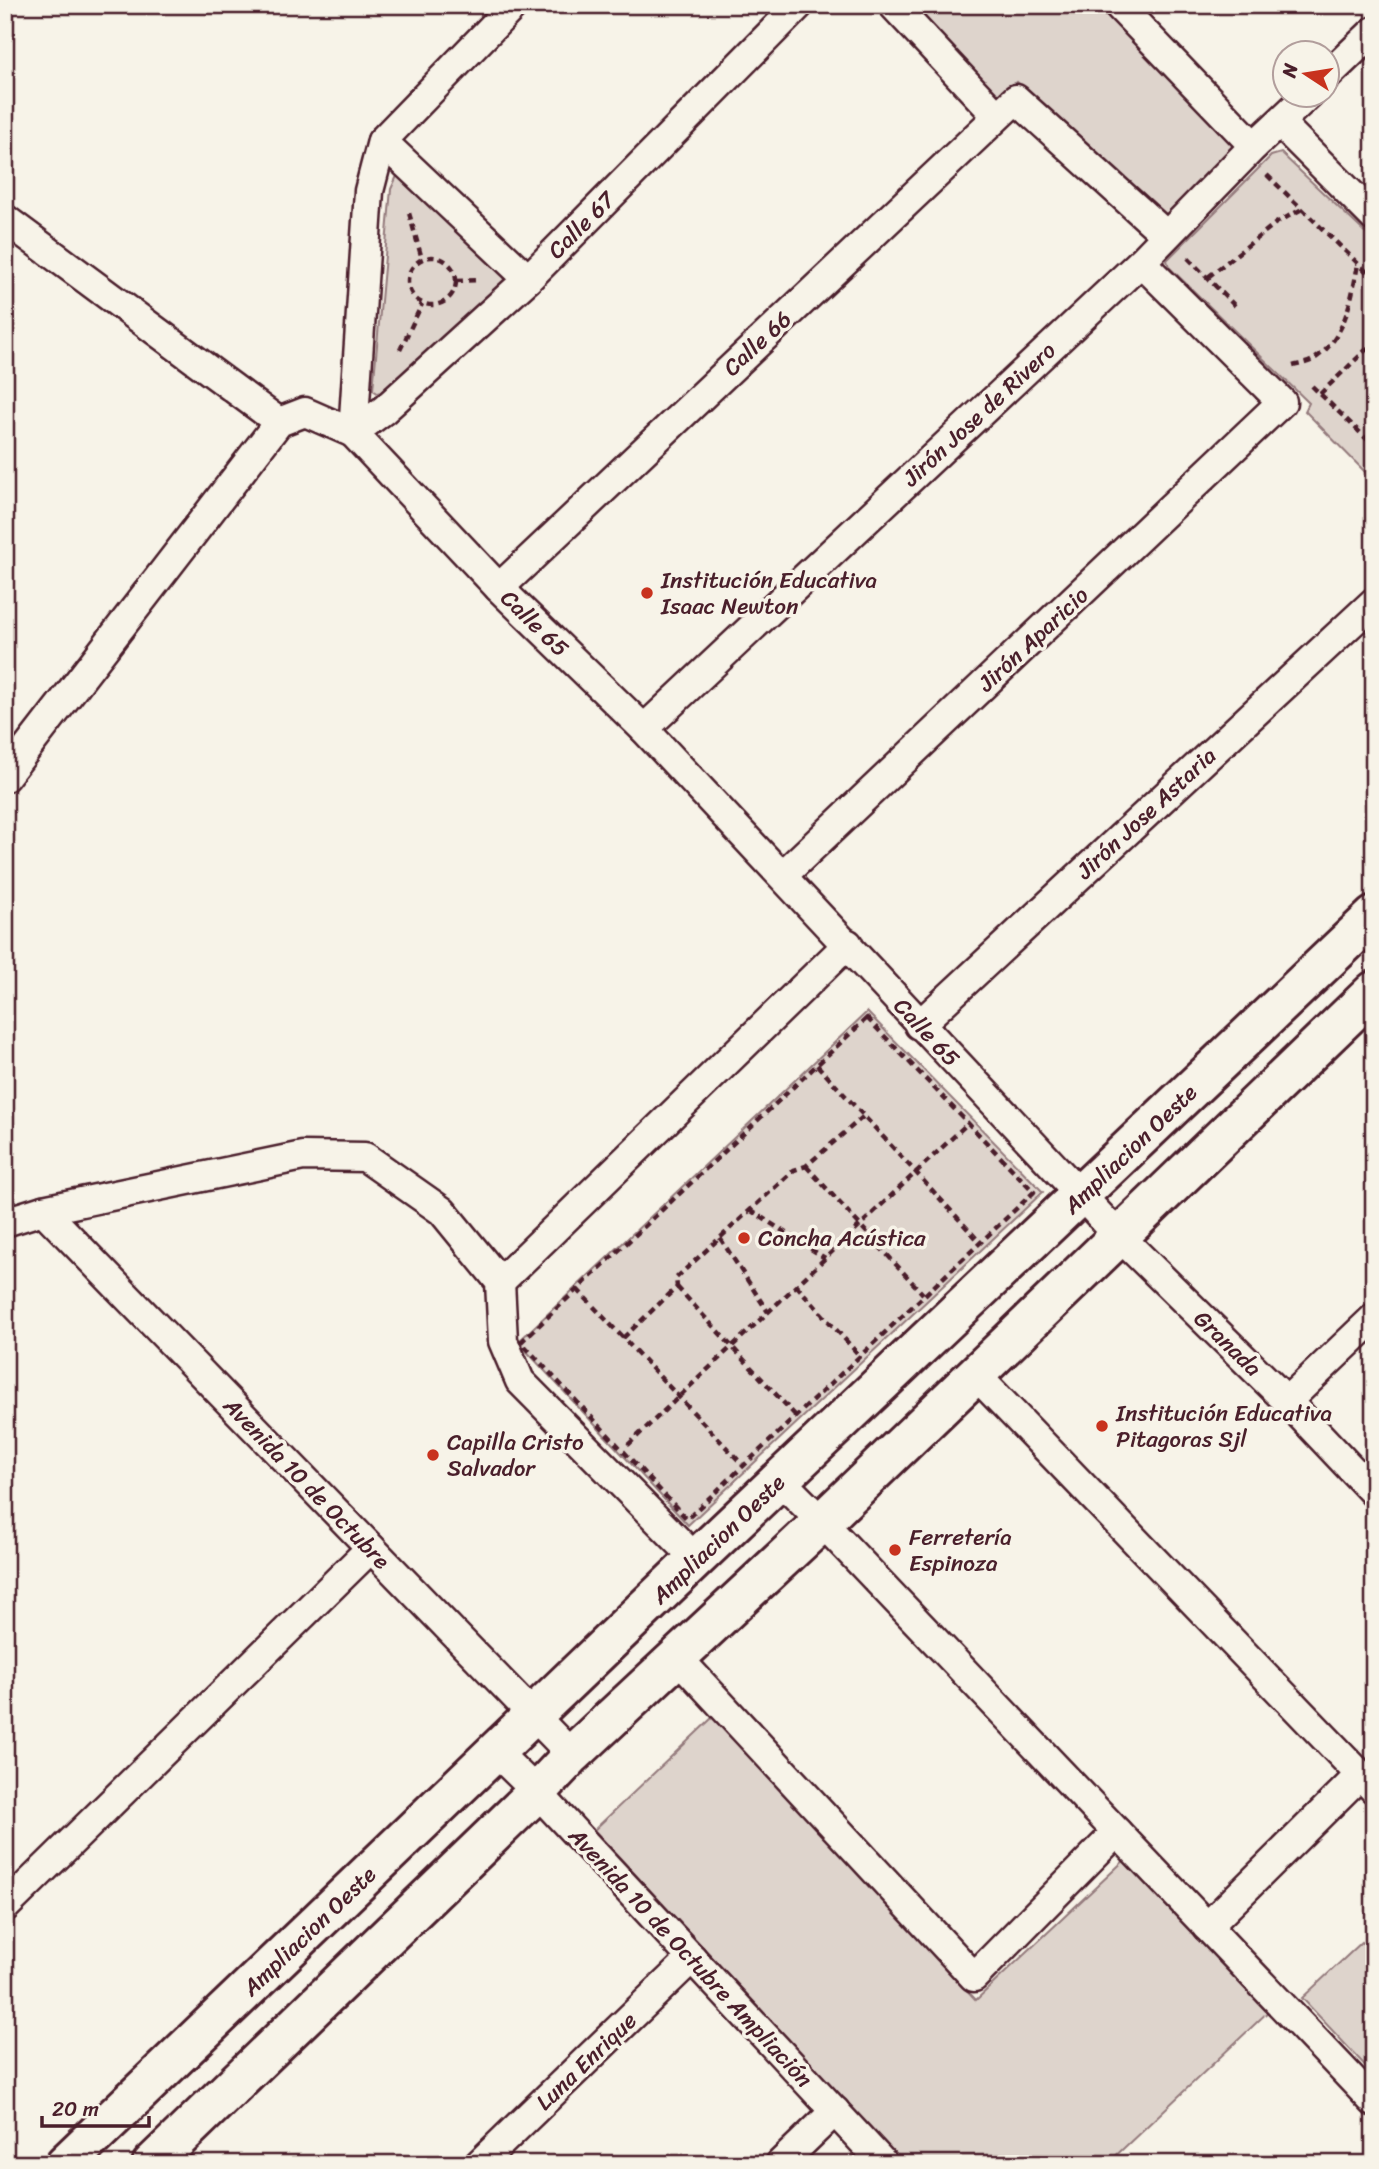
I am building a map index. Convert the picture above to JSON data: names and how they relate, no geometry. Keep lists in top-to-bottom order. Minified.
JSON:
{"streets":{"main road":["Ampliacion Oeste"],"street":["Calle 67","Calle 66","Jirón Jose de Rivero","Calle 65","Jirón Aparicio","Jirón Jose Astaria","Granada","Avenida 10 de Octubre","Avenida 10 de Octubre Ampliación","Luna Enrique"]},"crossings":[["Calle 67","Calle 65"],["Calle 66","Calle 65"],["Jirón Jose de Rivero","Calle 65"],["Jirón Jose de Rivero","Jirón Aparicio"],["Calle 65","Jirón Aparicio"],["Calle 65","Jirón Jose Astaria"],["Calle 65","Ampliacion Oeste"],["Calle 65","Granada"],["Ampliacion Oeste","Granada"],["Ampliacion Oeste","Avenida 10 de Octubre"],["Ampliacion Oeste","Avenida 10 de Octubre Ampliación"],["Avenida 10 de Octubre Ampliación","Luna Enrique"]],"places":["Institución Educativa Isaac Newton","Concha Acústica","Institución Educativa Pitagoras Sjl","Capilla Cristo Salvador","Ferretería Espinoza"],"scale_bar":"20 m","north":"left"}
